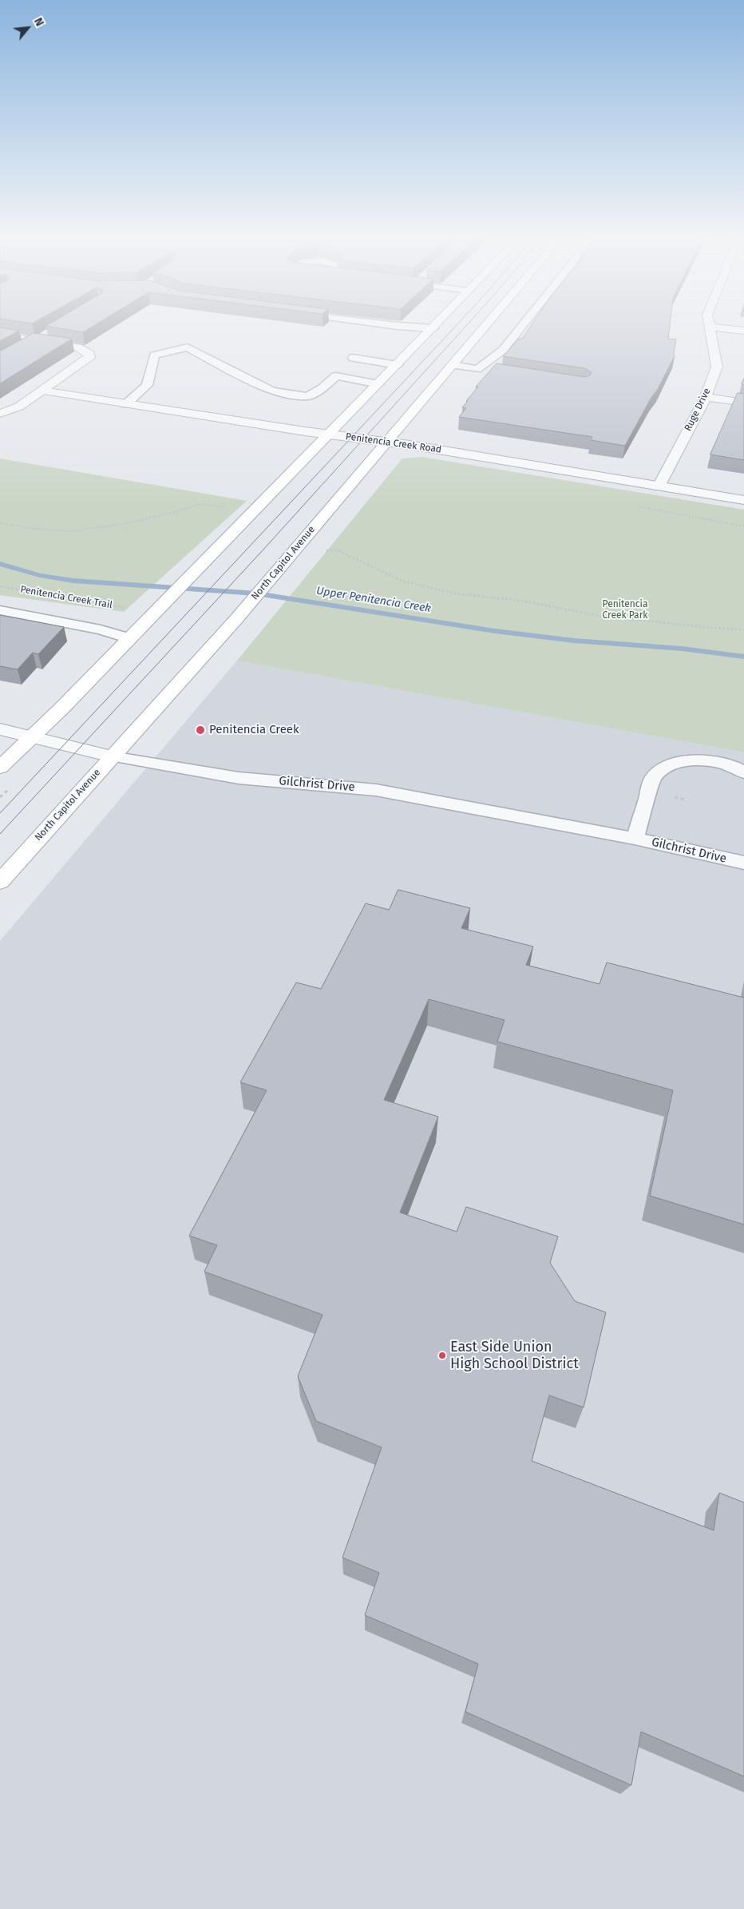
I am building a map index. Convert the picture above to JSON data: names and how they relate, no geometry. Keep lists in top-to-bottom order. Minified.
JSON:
{"streets":{"main road":["North Capitol Avenue"],"street":["Ruge Drive","Penitencia Creek Road","Gilchrist Drive"],"path":["Penitencia Creek Trail"]},"crossings":[["Ruge Drive","Penitencia Creek Road"],["Penitencia Creek Road","North Capitol Avenue"],["North Capitol Avenue","Gilchrist Drive"]],"water":["Upper Penitencia Creek"],"parks":["Penitencia Creek Park"],"places":["Penitencia Creek","East Side Union High School District"],"north":"top right"}
